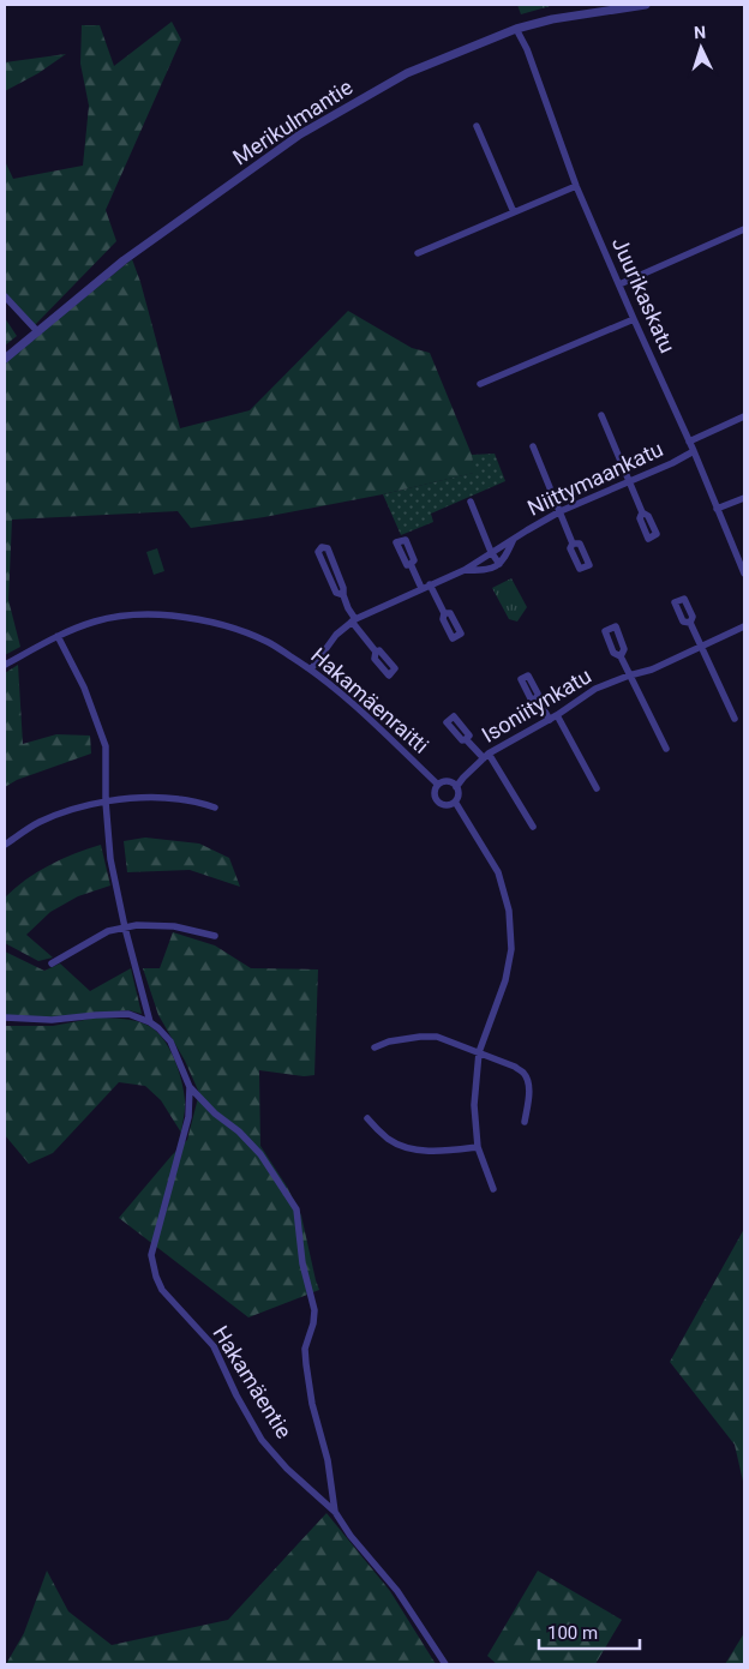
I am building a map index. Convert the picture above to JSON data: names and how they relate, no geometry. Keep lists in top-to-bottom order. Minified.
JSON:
{"streets":{"street":["Merikulmantie","Juurikaskatu","Niittymaankatu","Hakamäenraitti","Isoniitynkatu","Hakamäentie"]},"crossings":[["Merikulmantie","Juurikaskatu"],["Juurikaskatu","Niittymaankatu"],["Niittymaankatu","Hakamäenraitti"],["Hakamäenraitti","Isoniitynkatu"]],"scale_bar":"100 m","north":"top"}
